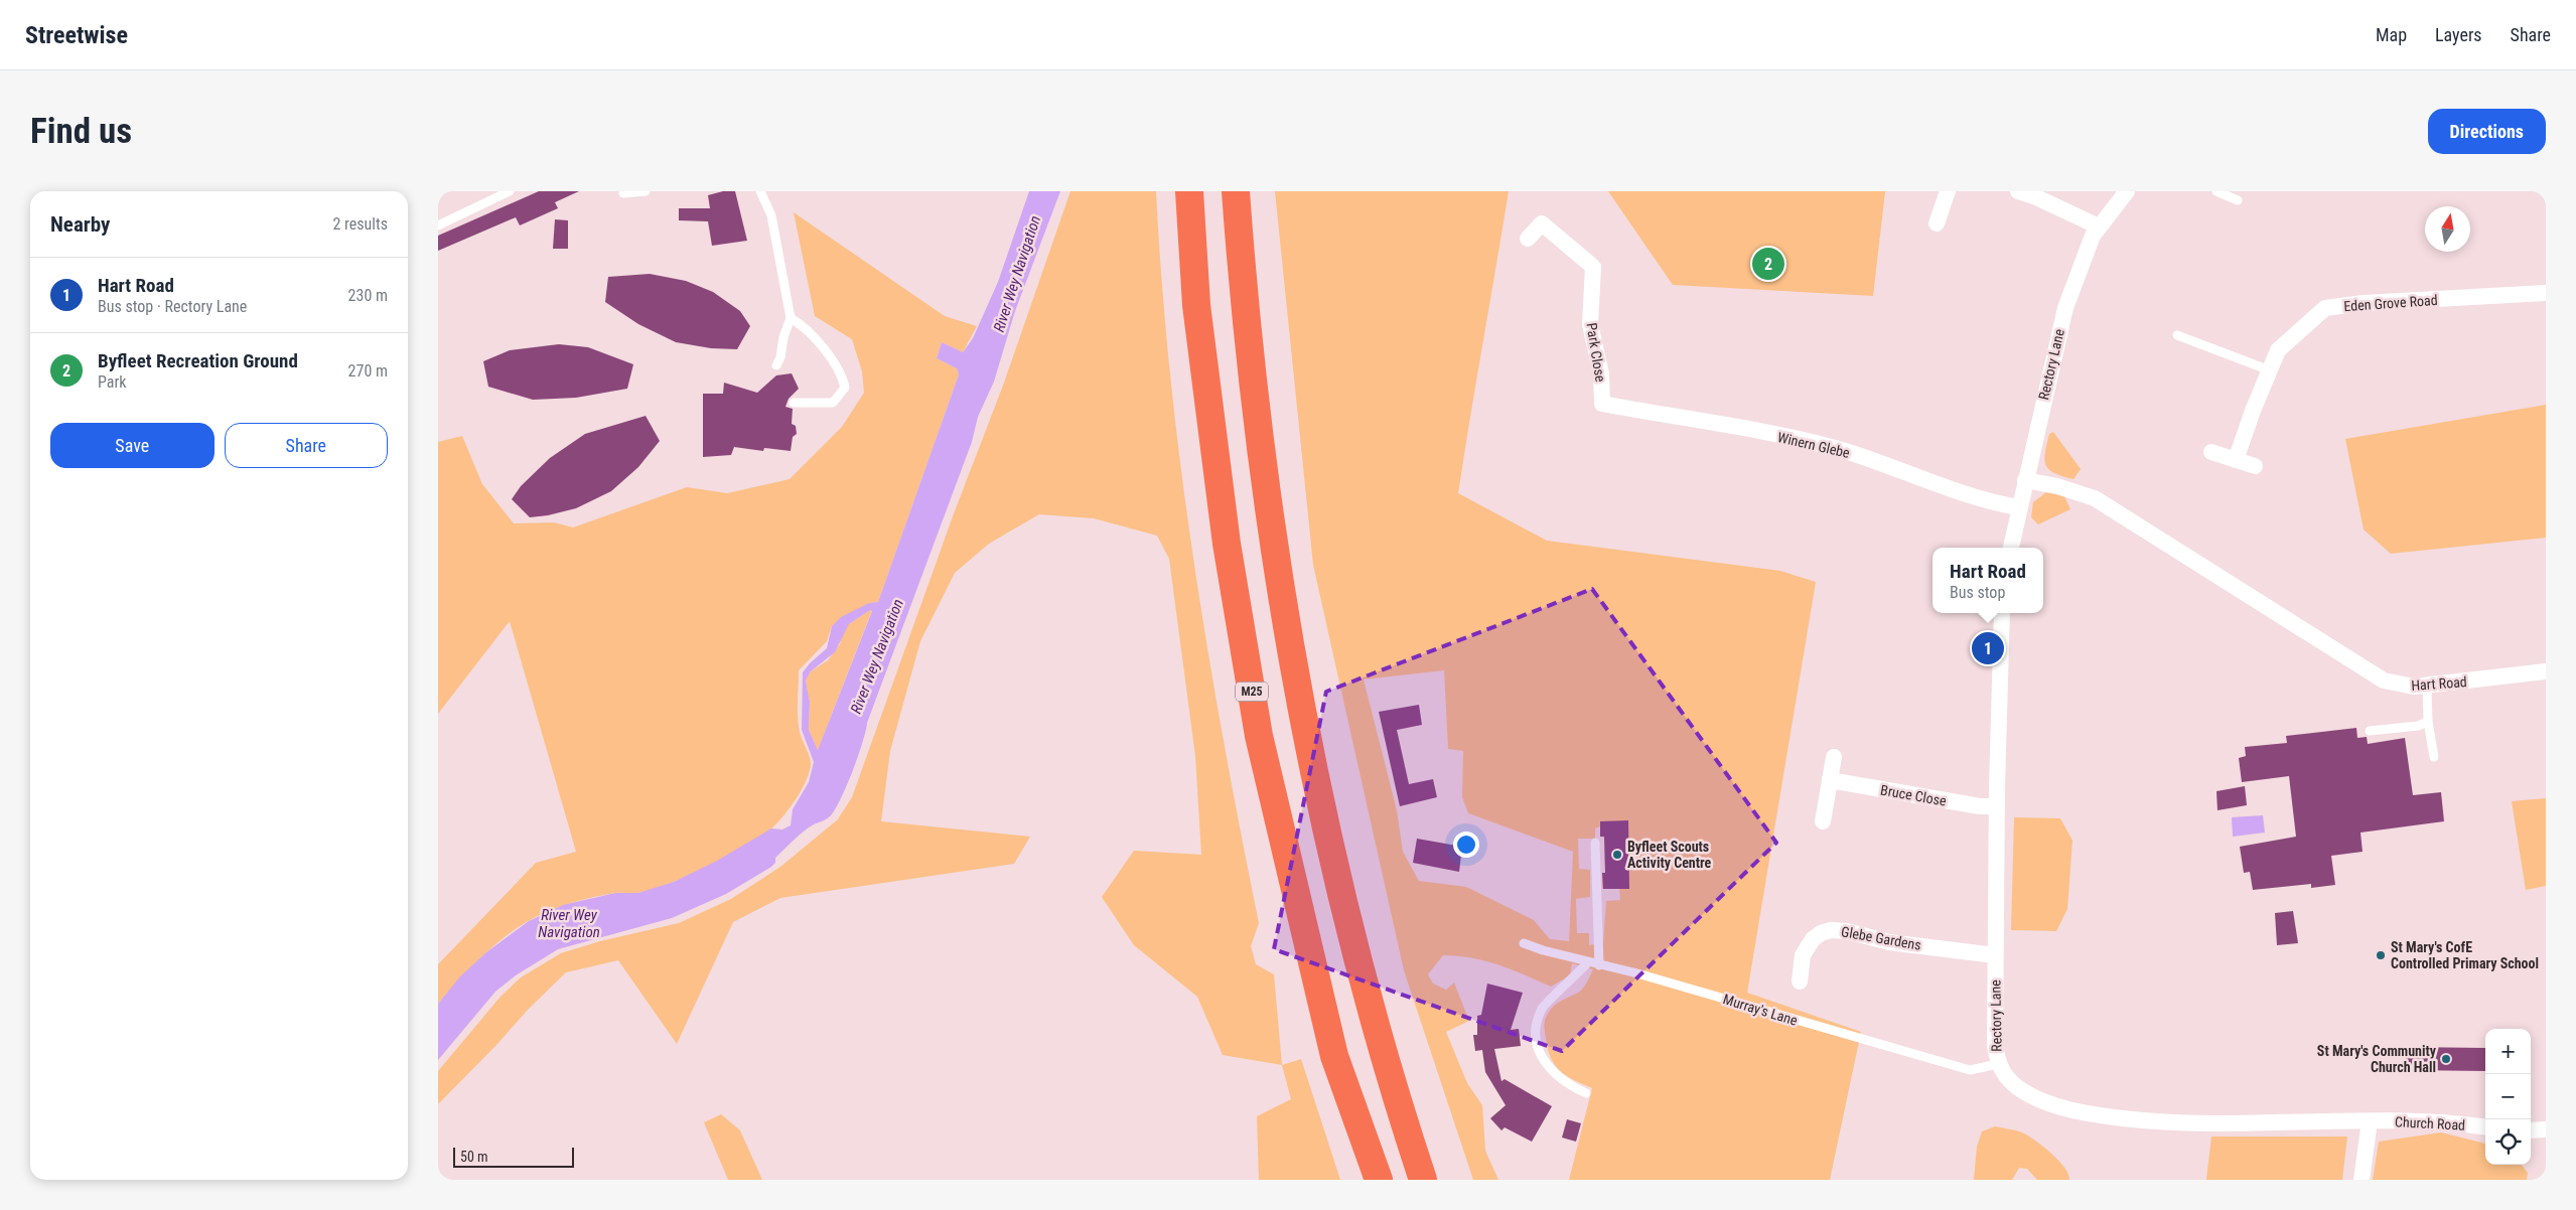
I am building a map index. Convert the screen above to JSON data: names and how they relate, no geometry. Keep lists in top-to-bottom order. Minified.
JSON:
{"streets":{"highway":["M25"],"street":["Eden Grove Road","Park Close","Rectory Lane","Winern Glebe","Hart Road","Bruce Close","Glebe Gardens","Church Road"],"lane":["Murray's Lane"]},"crossings":[["Park Close","Winern Glebe"],["Rectory Lane","Winern Glebe"],["Rectory Lane","Hart Road"],["Rectory Lane","Bruce Close"],["Rectory Lane","Glebe Gardens"],["Rectory Lane","Murray's Lane"],["Rectory Lane","Church Road"]],"water":["River Wey Navigation"],"places":["Byfleet Scouts Activity Centre","St Mary's CofE Controlled Primary School","St Mary's Community Church Hall"],"scale_bar":"50 m","north":"top","page":{"header":"Streetwise","nav":["Map","Layers","Share"],"buttons":["Directions",["Save","Share"]],"title":"Find us","heading":["Nearby","2 results"],"pins":["2","1"],"list":[{"mark":"1","name":"Hart Road","note":"Bus stop · Rectory Lane","value":"230 m"},{"mark":"2","name":"Byfleet Recreation Ground","note":"Park","value":"270 m"}],"popup":["Hart Road","Bus stop"],"map_buttons":["+","−"],"scale":"50 m"}}
